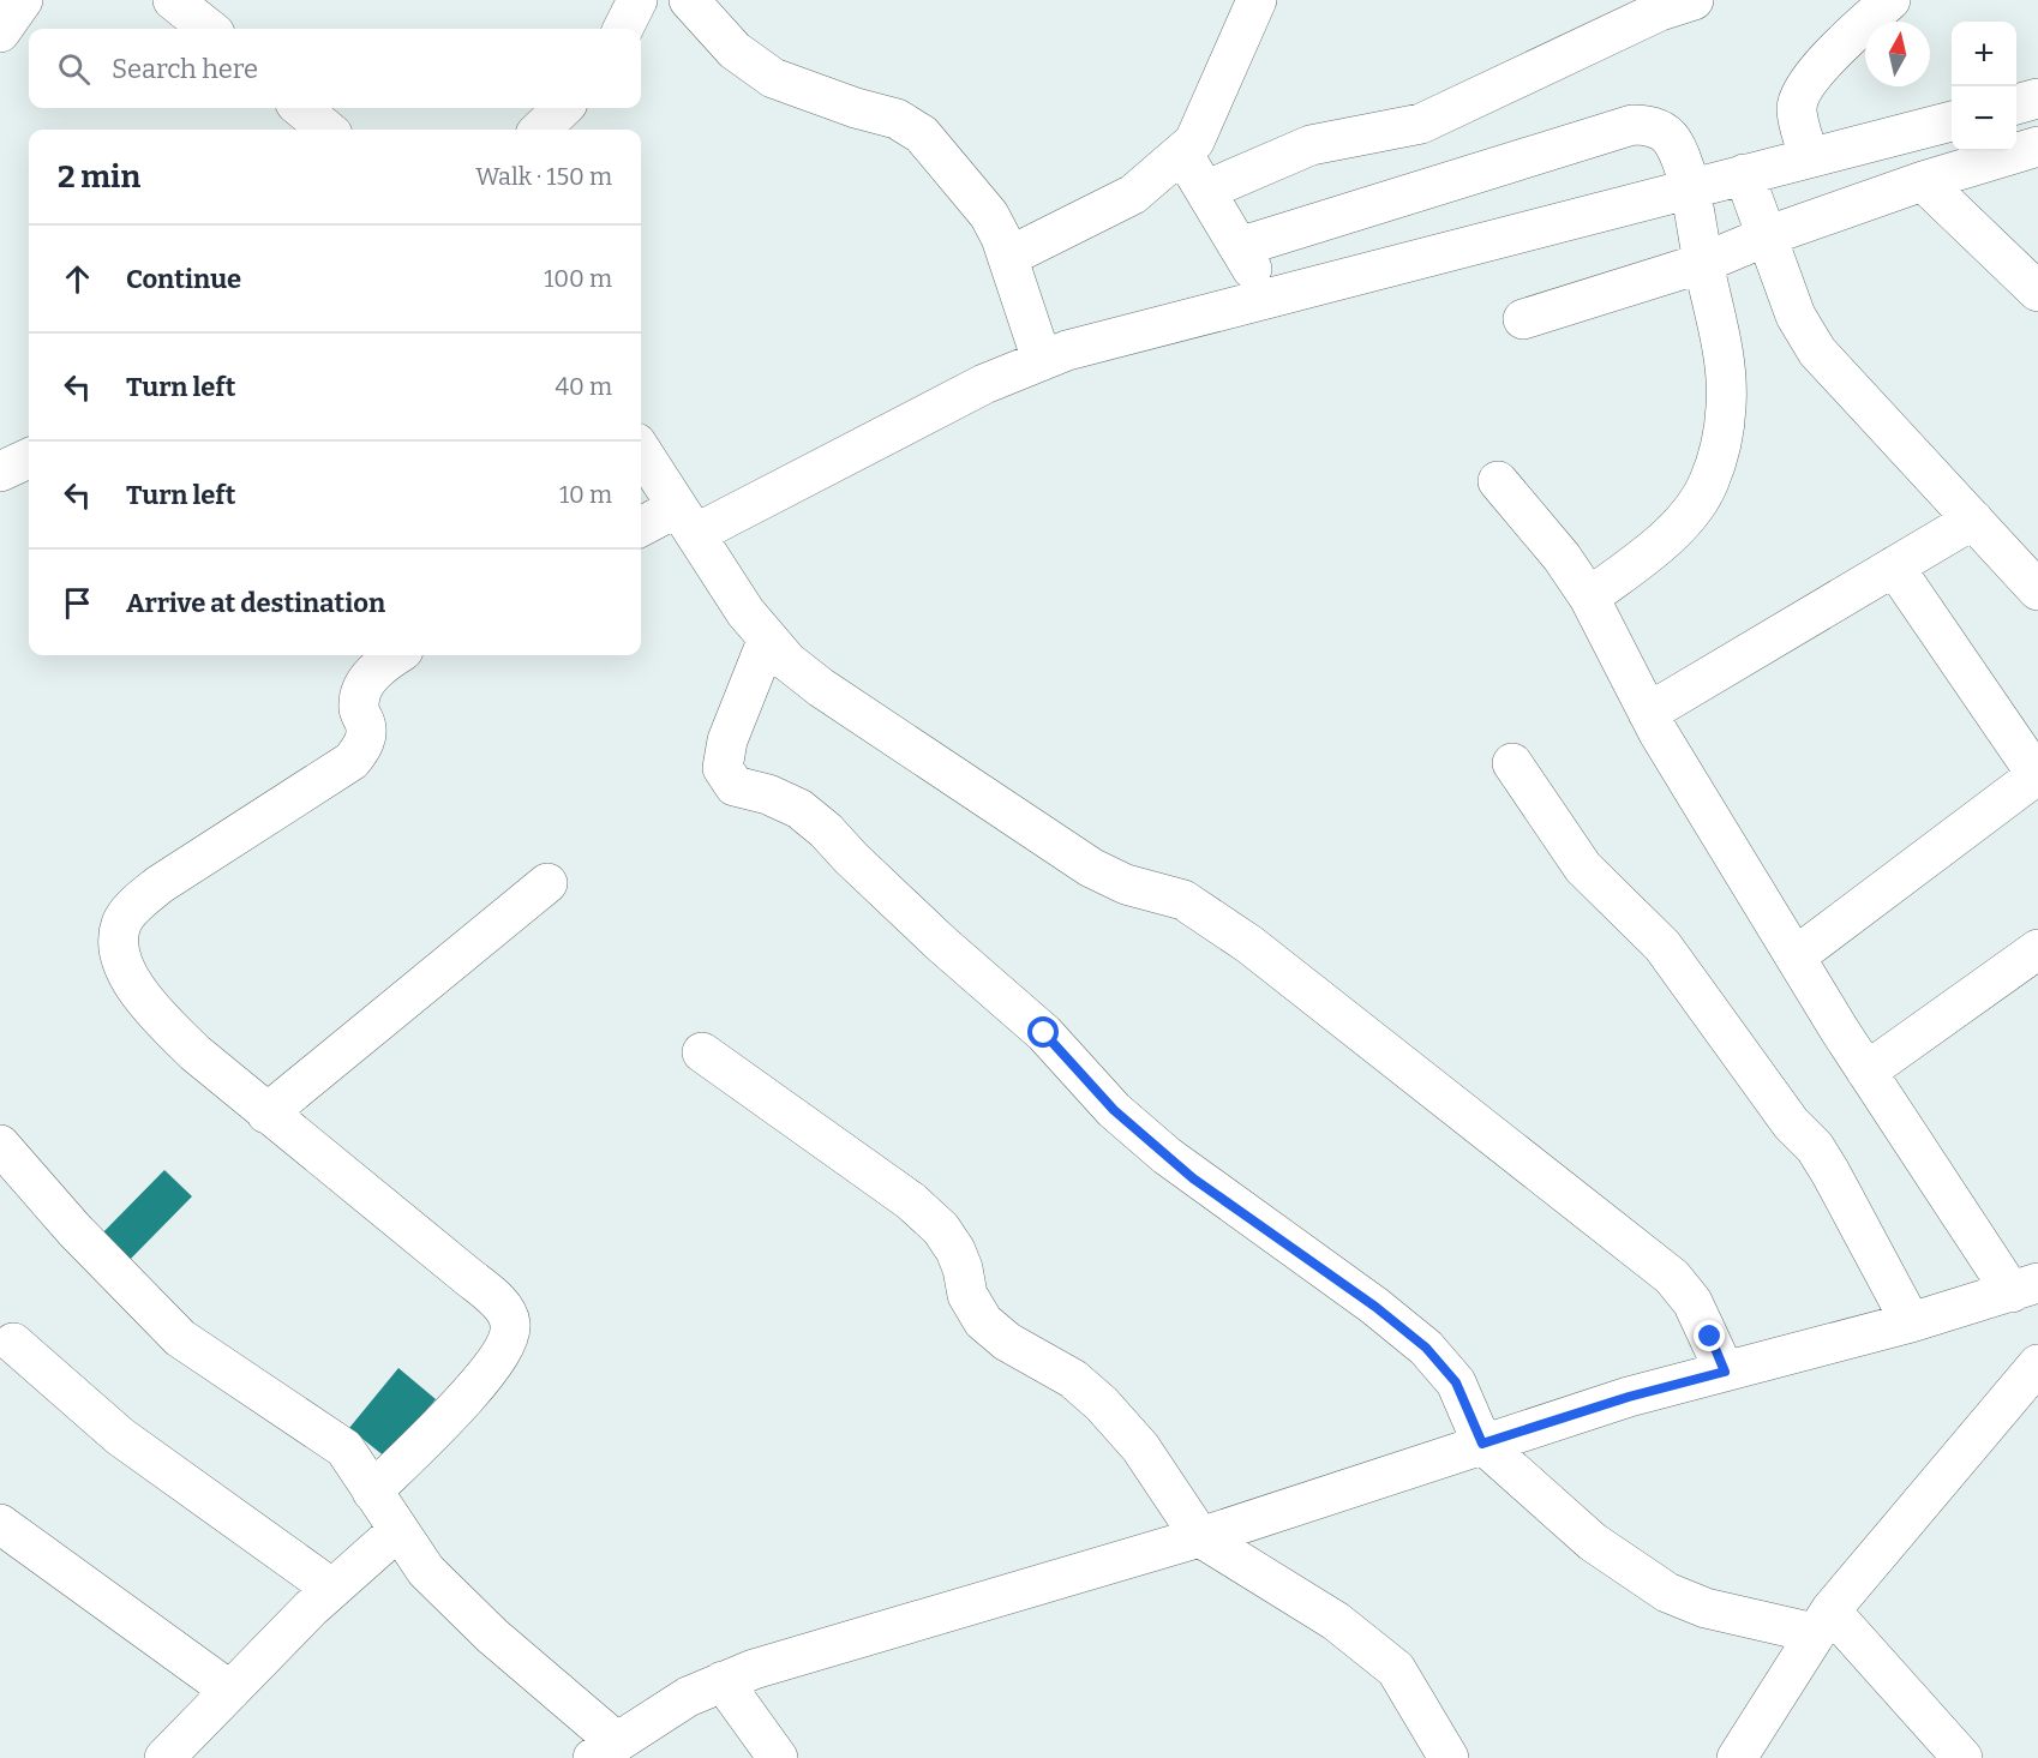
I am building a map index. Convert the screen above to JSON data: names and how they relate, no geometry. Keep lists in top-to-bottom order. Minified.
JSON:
{"north":"top","page":{"map_buttons":["+","−"],"search":"Search here","heading":["2 min","Walk · 150 m"],"list":[["Continue","100 m"],["Turn left","40 m"],["Turn left","10 m"],"Arrive at destination"]}}
